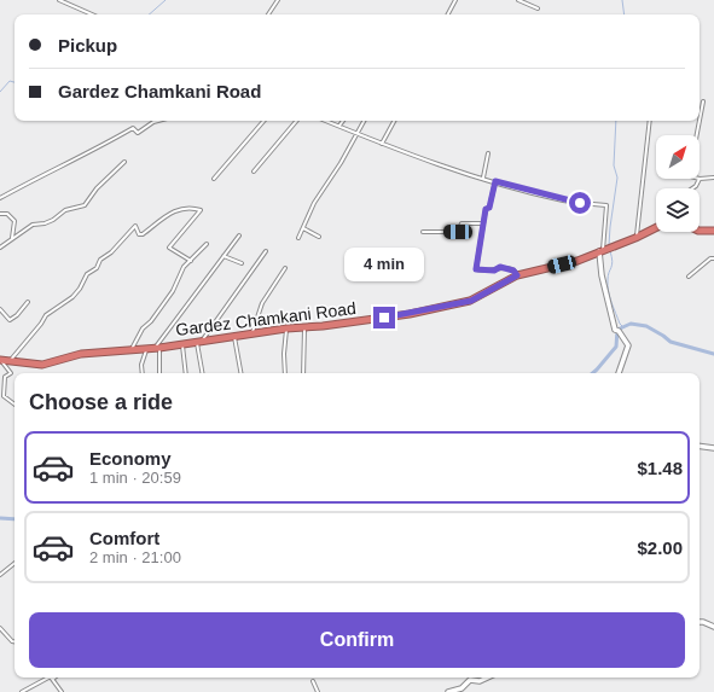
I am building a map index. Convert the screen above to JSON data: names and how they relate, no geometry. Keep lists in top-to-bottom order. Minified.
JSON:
{"streets":{"highway":["Gardez Chamkani Road"]},"north":"top right","page":{"banner":["Pickup","Gardez Chamkani Road"],"bubble":"4 min","heading":"Choose a ride","list":[{"name":"Economy","note":"1 min · 20:59","value":"$1.48"},{"name":"Comfort","note":"2 min · 21:00","value":"$2.00"}],"buttons":"Confirm"}}
